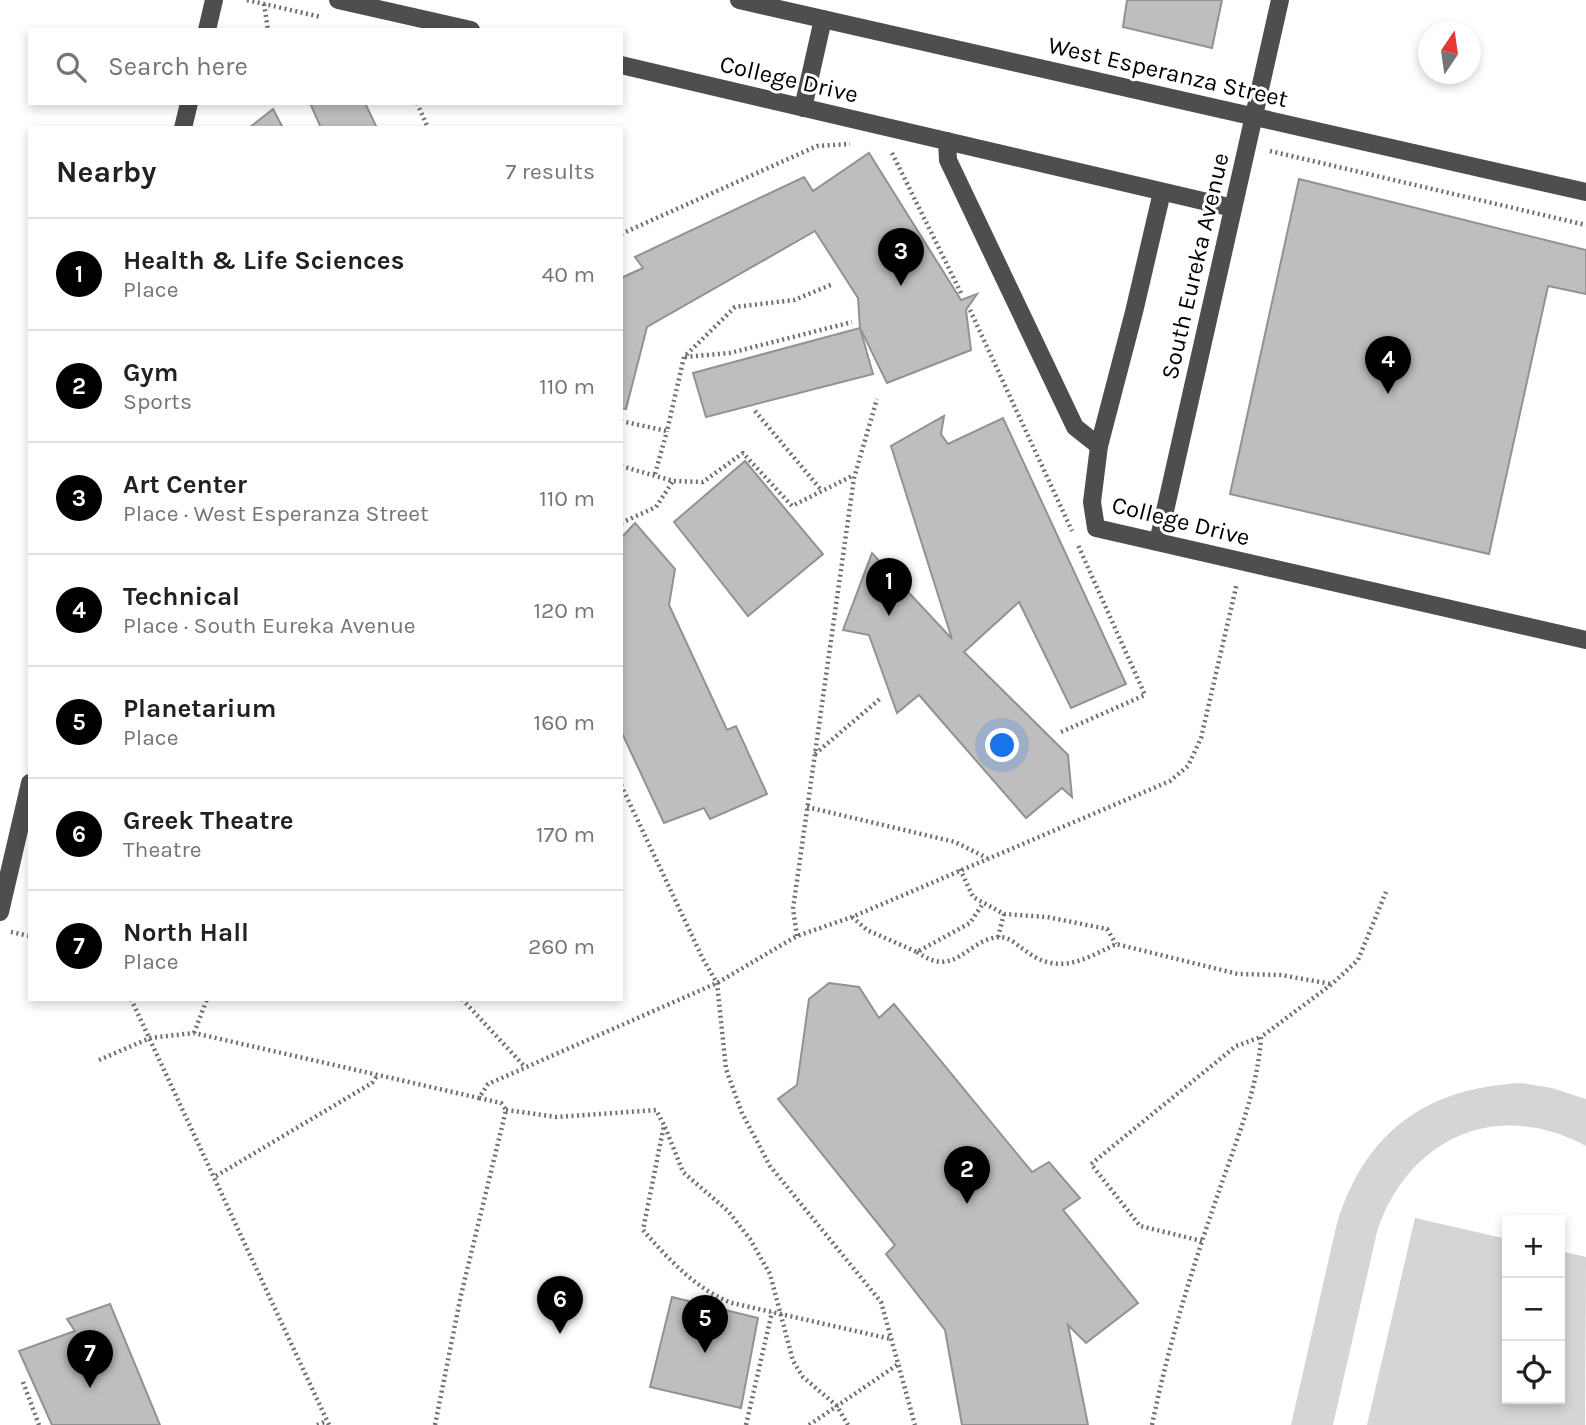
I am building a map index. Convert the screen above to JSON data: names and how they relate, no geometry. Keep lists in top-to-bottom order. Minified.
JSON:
{"streets":{"street":["West Esperanza Street","College Drive","South Eureka Avenue"]},"crossings":[["West Esperanza Street","South Eureka Avenue"],["College Drive","South Eureka Avenue"]],"north":"top","page":{"search":"Search here","heading":["Nearby","7 results"],"list":[{"mark":"1","name":"Health & Life Sciences","note":"Place","value":"40 m"},{"mark":"2","name":"Gym","note":"Sports","value":"110 m"},{"mark":"3","name":"Art Center","note":"Place · West Esperanza Street","value":"110 m"},{"mark":"4","name":"Technical","note":"Place · South Eureka Avenue","value":"120 m"},{"mark":"5","name":"Planetarium","note":"Place","value":"160 m"},{"mark":"6","name":"Greek Theatre","note":"Theatre","value":"170 m"},{"mark":"7","name":"North Hall","note":"Place","value":"260 m"}],"pins":["3","4","1","2","6","5","7"],"map_buttons":["+","−"]}}
